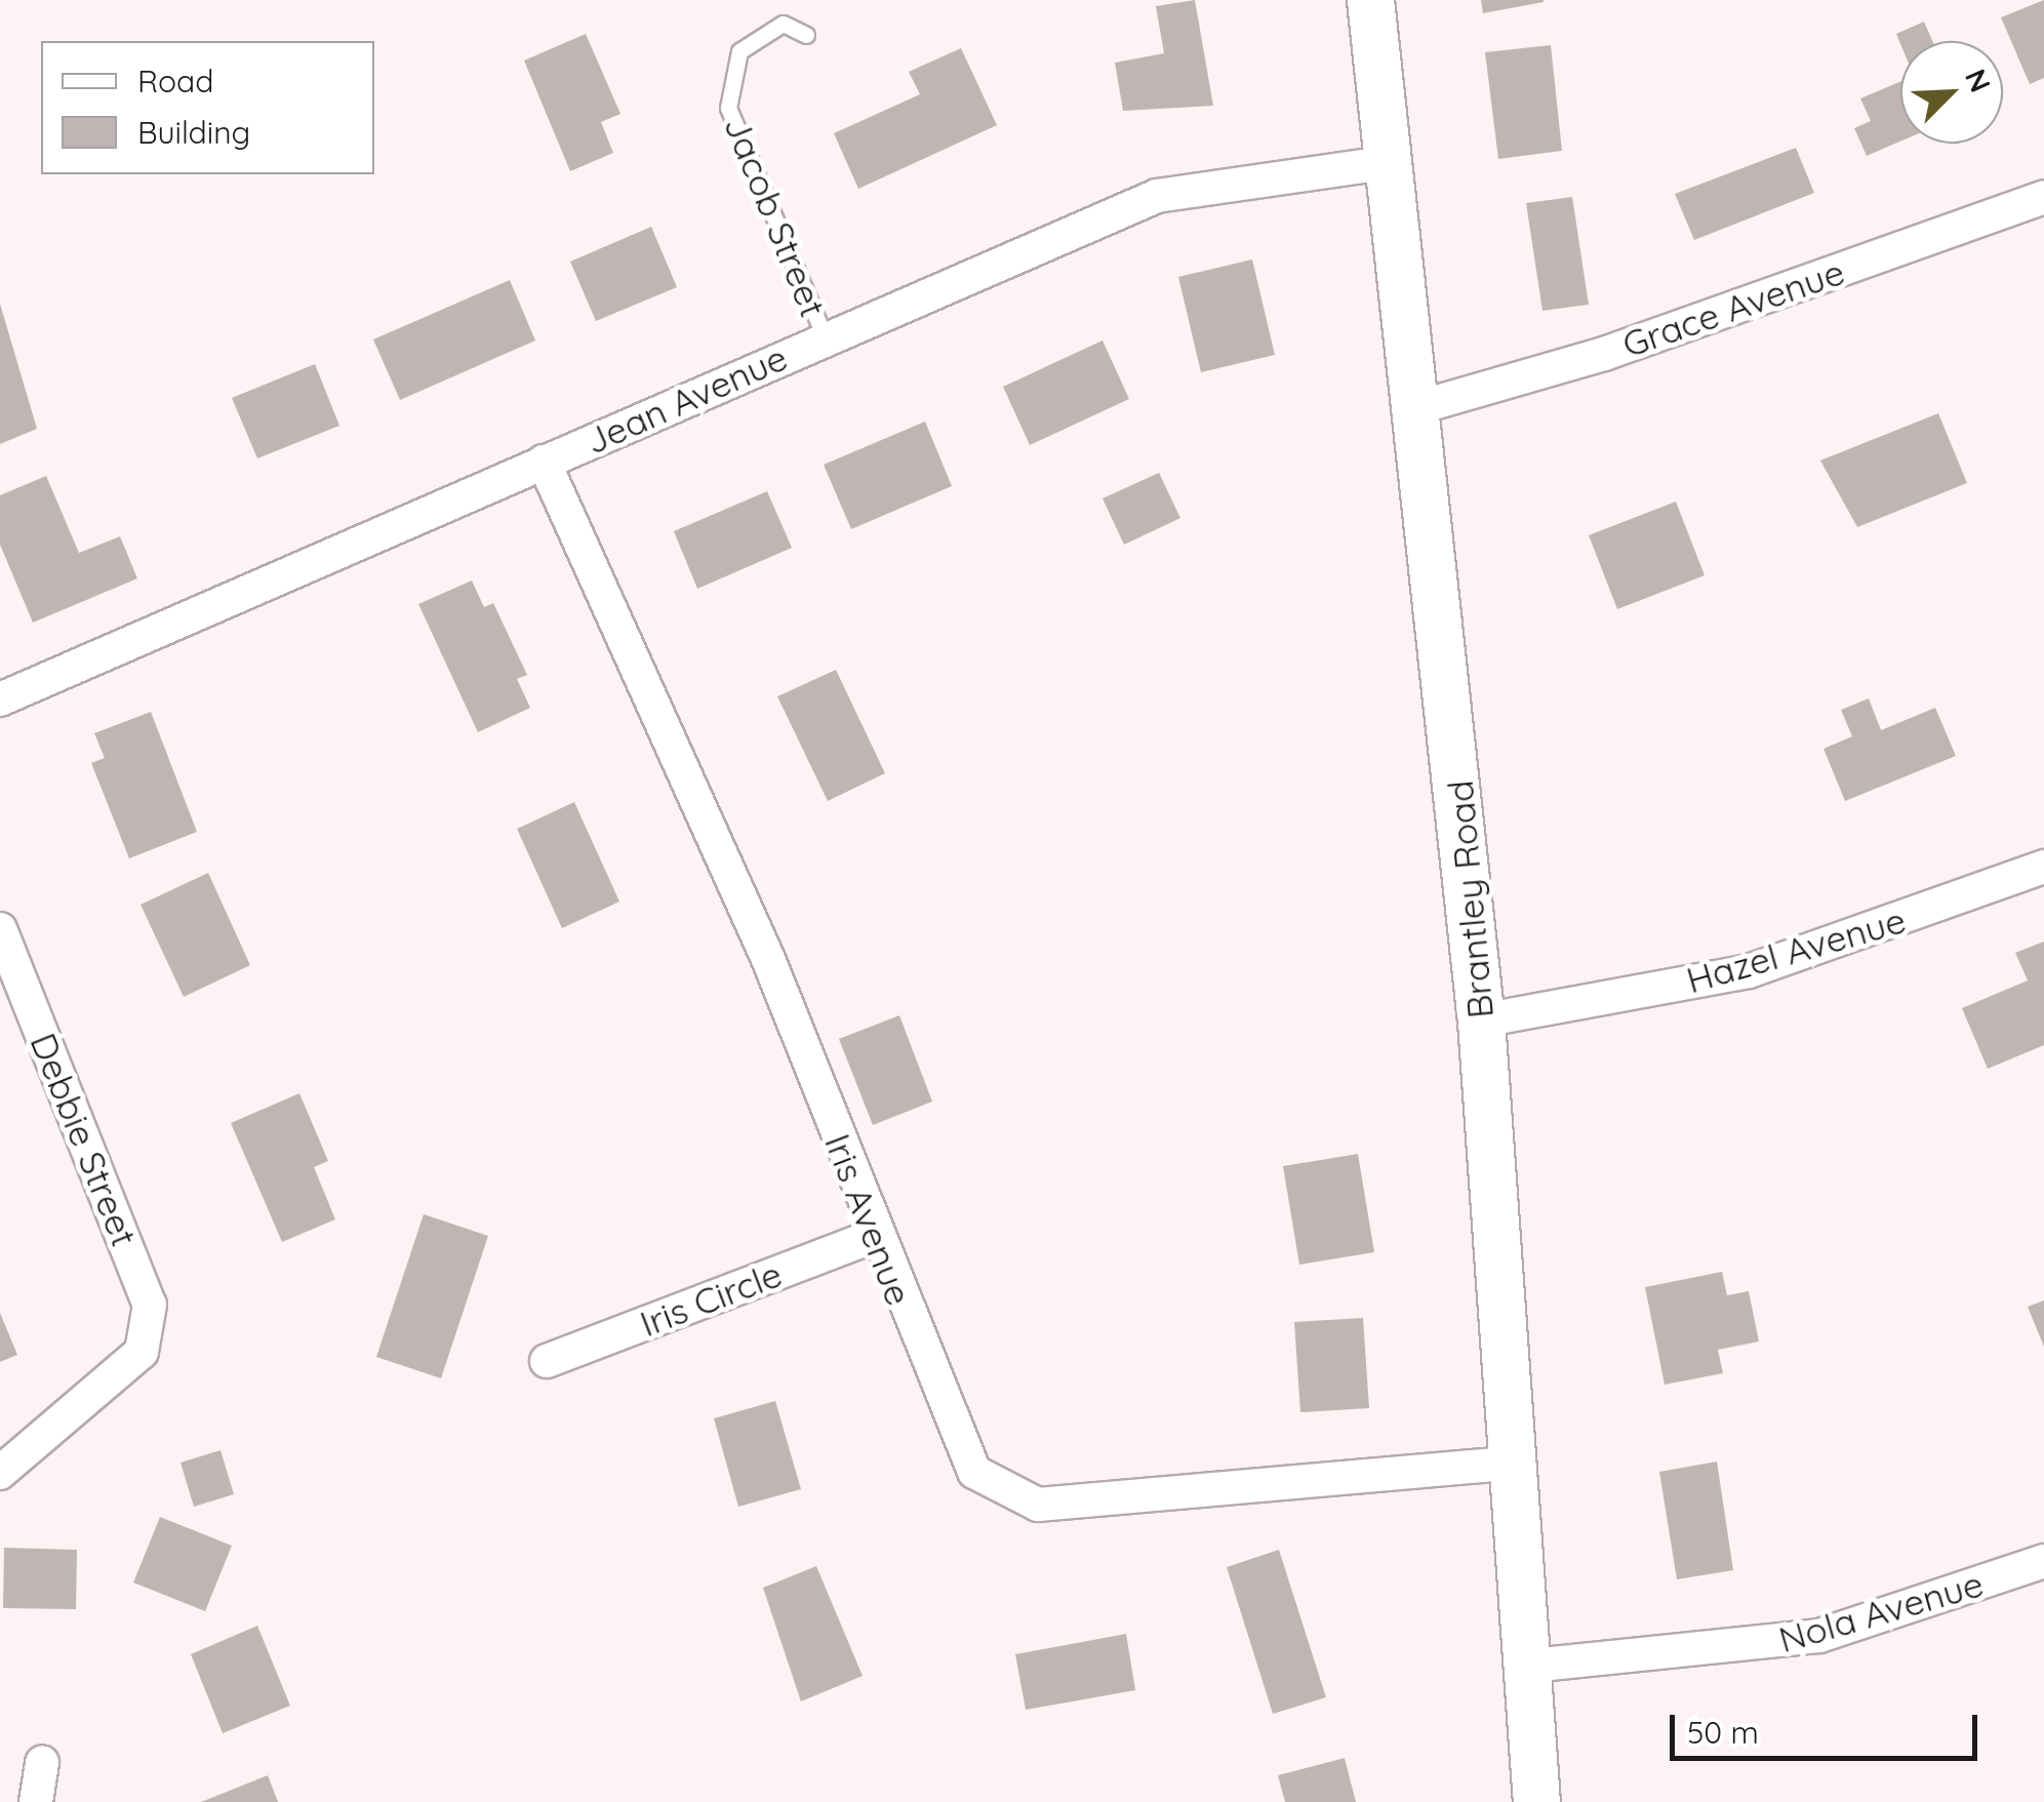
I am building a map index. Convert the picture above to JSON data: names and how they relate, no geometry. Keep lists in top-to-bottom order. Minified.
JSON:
{"streets":{"street":["Grace Avenue","Jean Avenue","Brantley Road","Hazel Avenue","Debbie Street","Iris Avenue","Iris Circle","Nola Avenue"],"lane":["Jacob Street"]},"crossings":[["Jacob Street","Jean Avenue"],["Grace Avenue","Brantley Road"],["Jean Avenue","Brantley Road"],["Jean Avenue","Iris Avenue"],["Brantley Road","Hazel Avenue"],["Brantley Road","Iris Avenue"],["Brantley Road","Nola Avenue"],["Iris Avenue","Iris Circle"]],"legend":["Road","Building"],"scale_bar":"50 m","north":"top right"}
